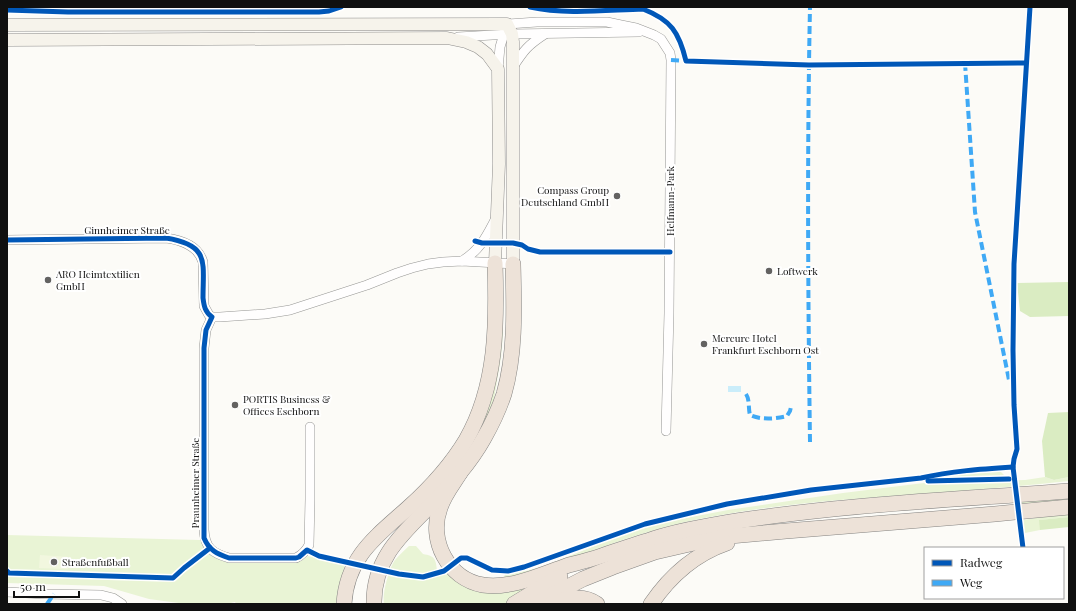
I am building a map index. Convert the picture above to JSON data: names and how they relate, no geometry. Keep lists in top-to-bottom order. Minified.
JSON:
{"streets":{"street":["Helfmann-Park","Ginnheimer Straße","Praunheimer Straße"]},"crossings":[["Ginnheimer Straße","Praunheimer Straße"]],"places":["Compass Group Deutschland GmbH","Loftwerk","ARO Heimtextilien GmbH","Mercure Hotel Frankfurt Eschborn Ost","PORTIS Business & Offices Eschborn","Straßenfußball"],"legend":["Radweg","Weg"],"scale_bar":"50 m"}
